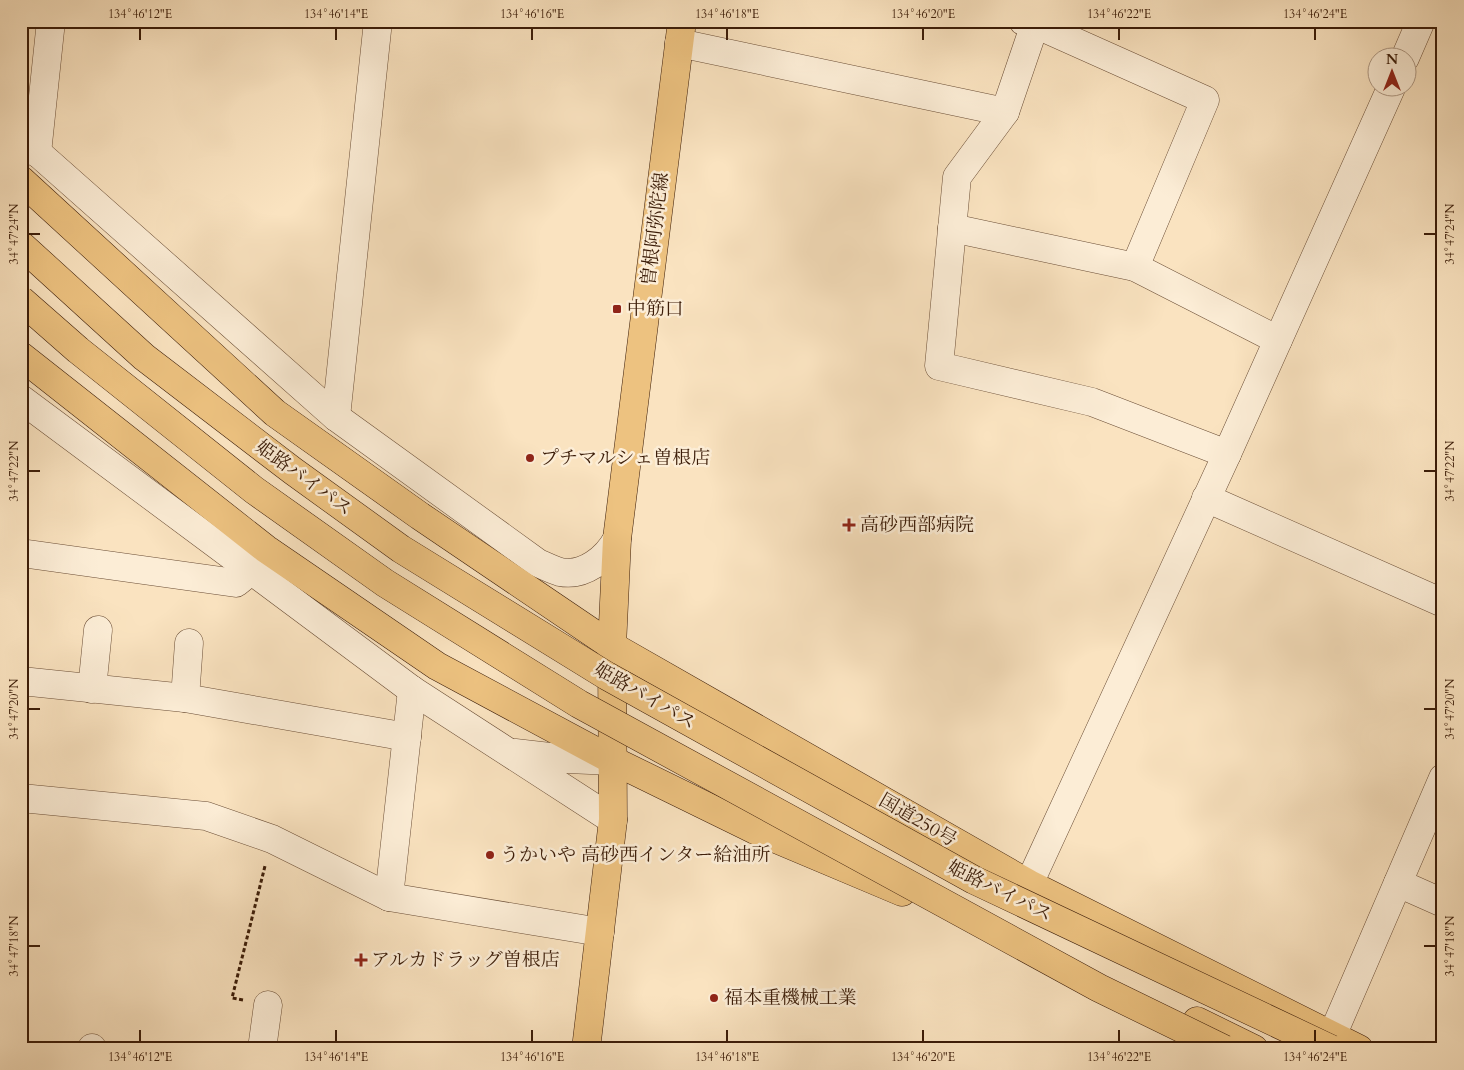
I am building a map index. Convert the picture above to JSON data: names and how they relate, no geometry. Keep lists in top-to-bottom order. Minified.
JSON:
{"streets":{"main road":["曽根阿弥陀線","姫路バイパス","国道250号"]},"crossings":[["曽根阿弥陀線","国道250号"],["姫路バイパス","国道250号"]],"places":{"transit":["中筋口"],"other":["プチマルシェ曽根店","うかいや 高砂西インター給油所","福本重機械工業"],"health":["高砂西部病院","アルカドラッグ曽根店"]},"north":"top","coordinates":["134°46'12\"E","134°46'14\"E","134°46'16\"E","134°46'18\"E","134°46'20\"E","134°46'22\"E","134°46'24\"E","34°47'24\"N","34°47'22\"N","34°47'20\"N","34°47'18\"N"]}
